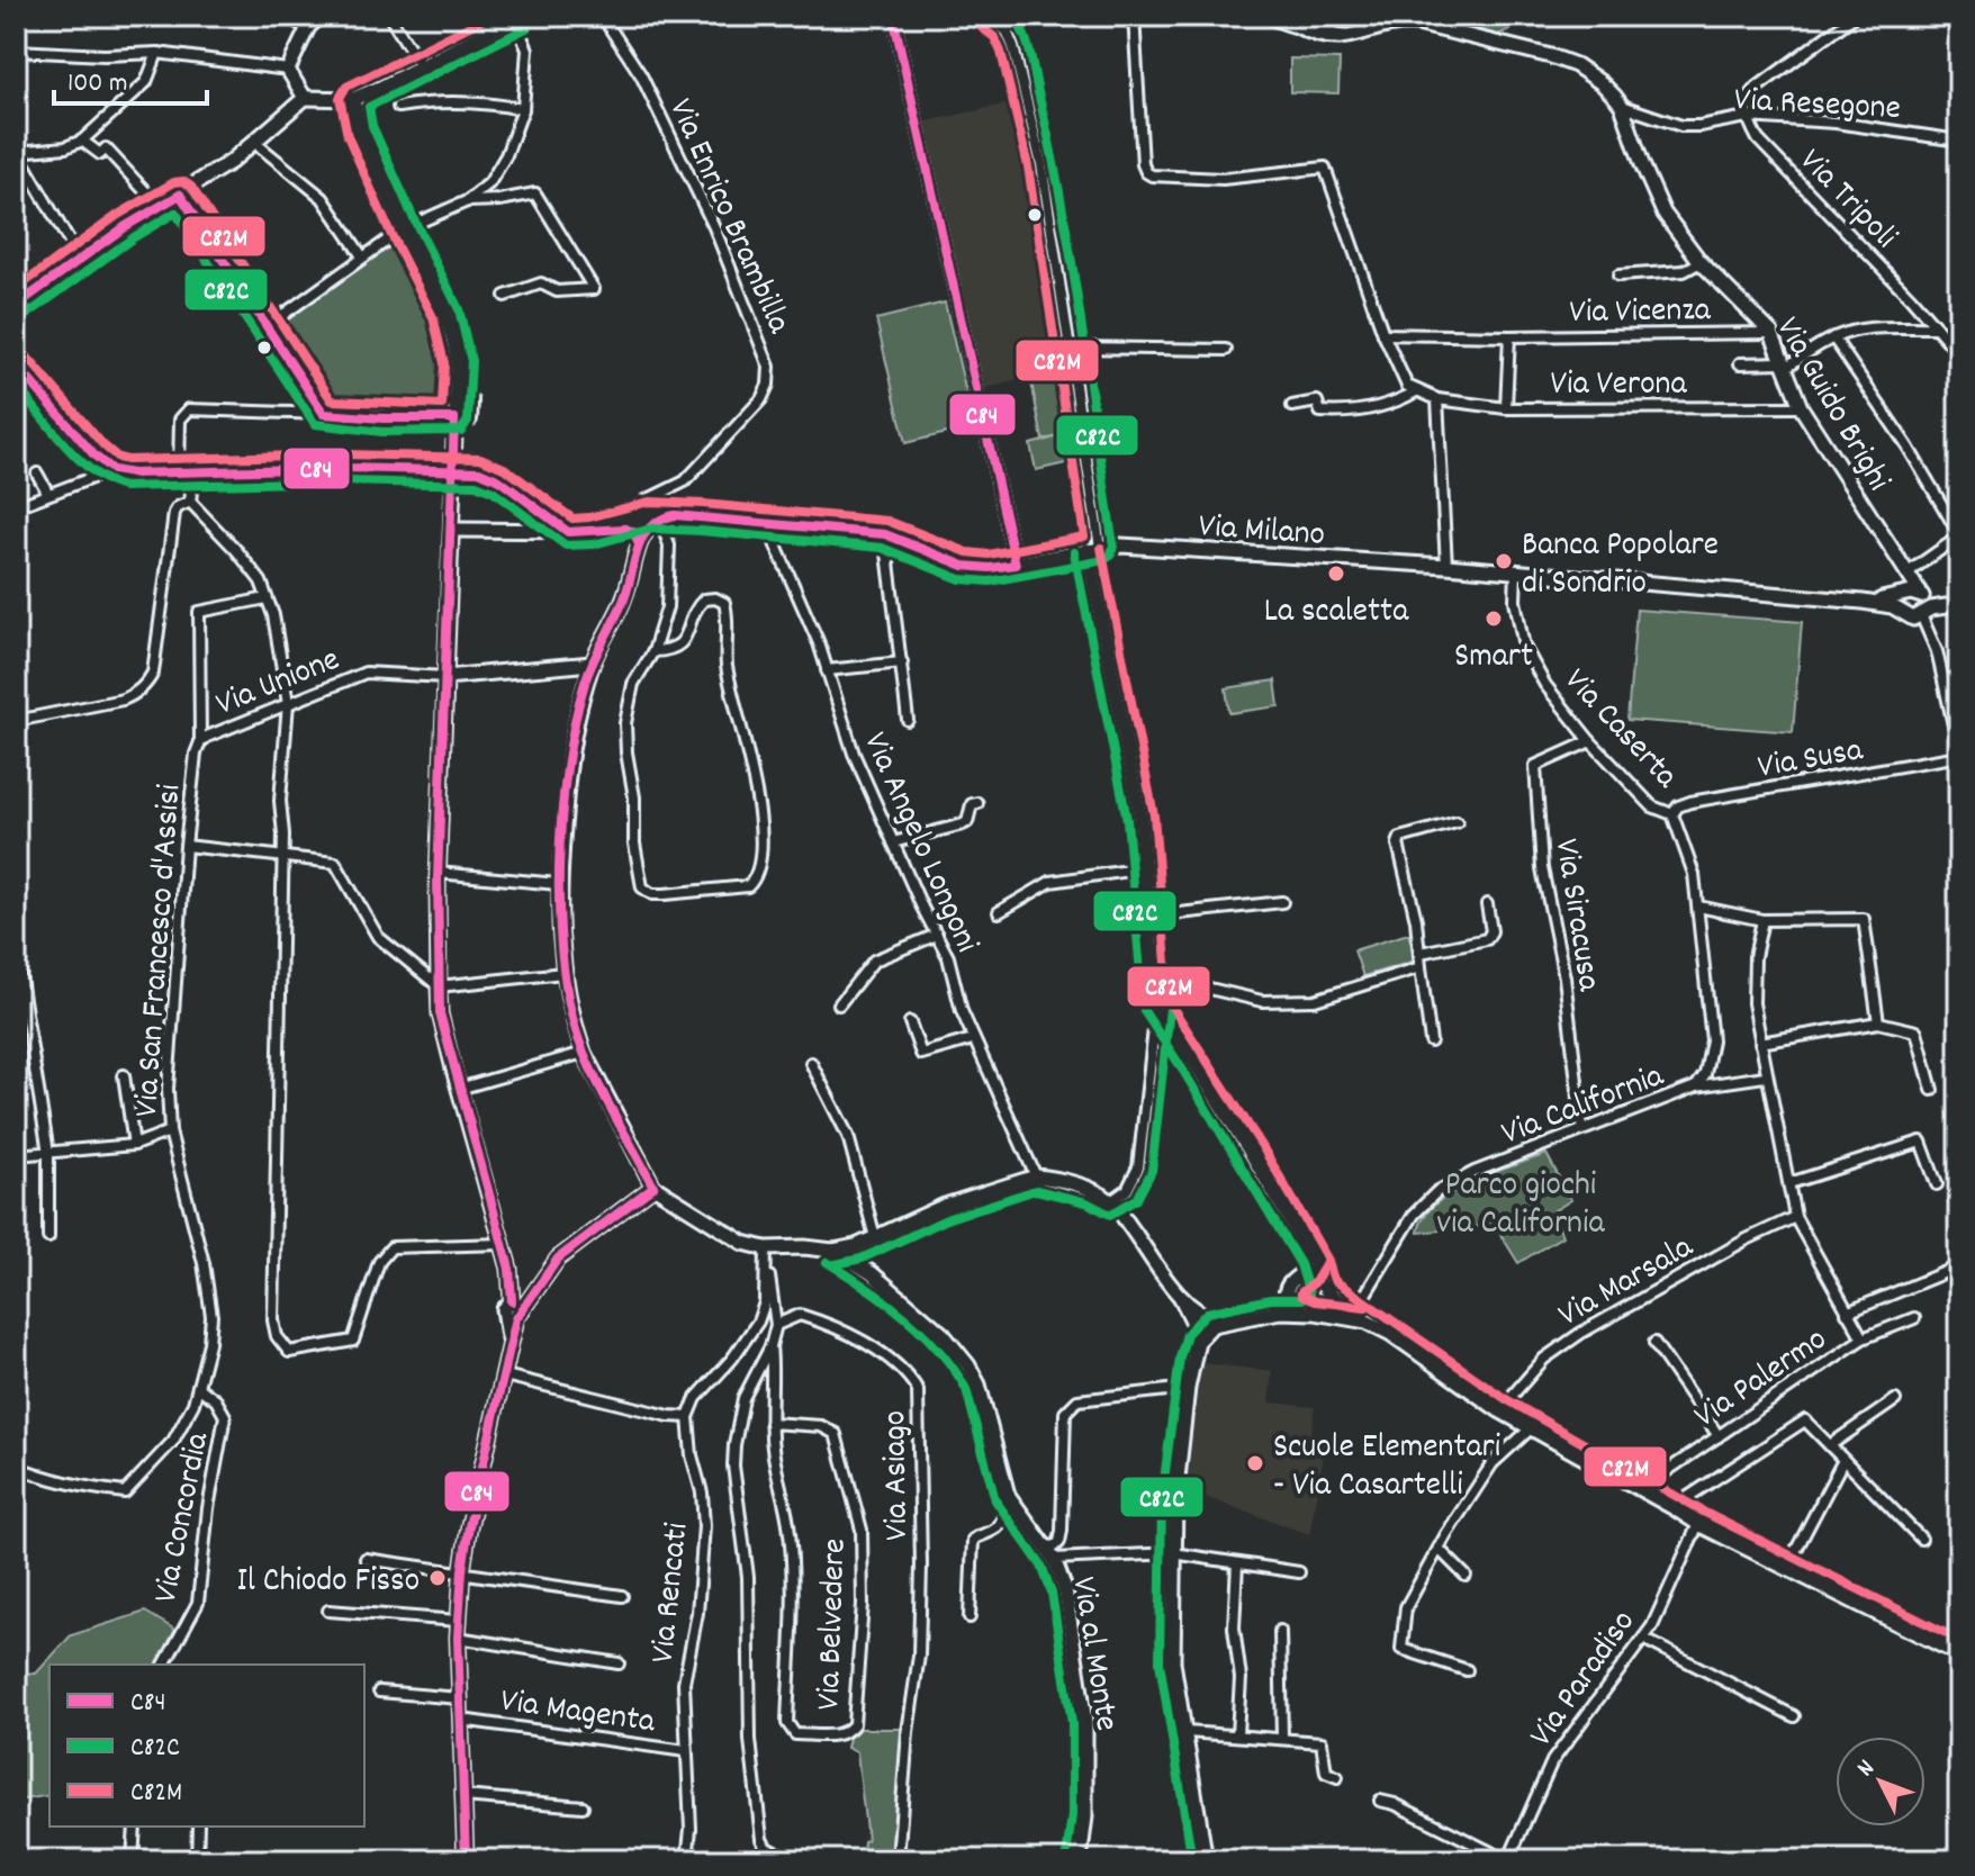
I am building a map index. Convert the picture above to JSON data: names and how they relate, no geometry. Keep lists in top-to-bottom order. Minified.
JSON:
{"streets":{"main road":["Via Guido Brighi","Via Milano","Via Unione","Via al Monte"],"street":["Via Resegone","Via Tripoli","Via Enrico Brambilla","Via Vicenza","Via Verona","Via Caserta","Via Susa","Via Angelo Longoni","Via Siracusa","Via San Francesco d'Assisi","Via California","Via Marsala","Via Palermo","Via Asiago","Via Concordia","Via Rencati","Via Belvedere","Via Paradiso","Via Magenta"]},"crossings":[["Via Resegone","Via Tripoli"],["Via Resegone","Via Guido Brighi"],["Via Vicenza","Via Guido Brighi"],["Via Verona","Via Guido Brighi"],["Via Guido Brighi","Via Milano"],["Via Milano","Via Caserta"],["Via Milano","Via Angelo Longoni"],["Via Unione","Via San Francesco d'Assisi"],["Via Caserta","Via Susa"],["Via Caserta","Via Siracusa"],["Via Caserta","Via California"],["Via Siracusa","Via California"],["Via San Francesco d'Assisi","Via Concordia"],["Via Rencati","Via Magenta"]],"parks":["Parco giochi via California"],"places":["Banca Popolare di Sondrio","La scaletta","Smart","Scuole Elementari - Via Casartelli","Il Chiodo Fisso"],"lines":["transit line C84","transit line C82C","transit line C82M"],"legend":["C84","C82C","C82M"],"scale_bar":"100 m","north":"top left"}
